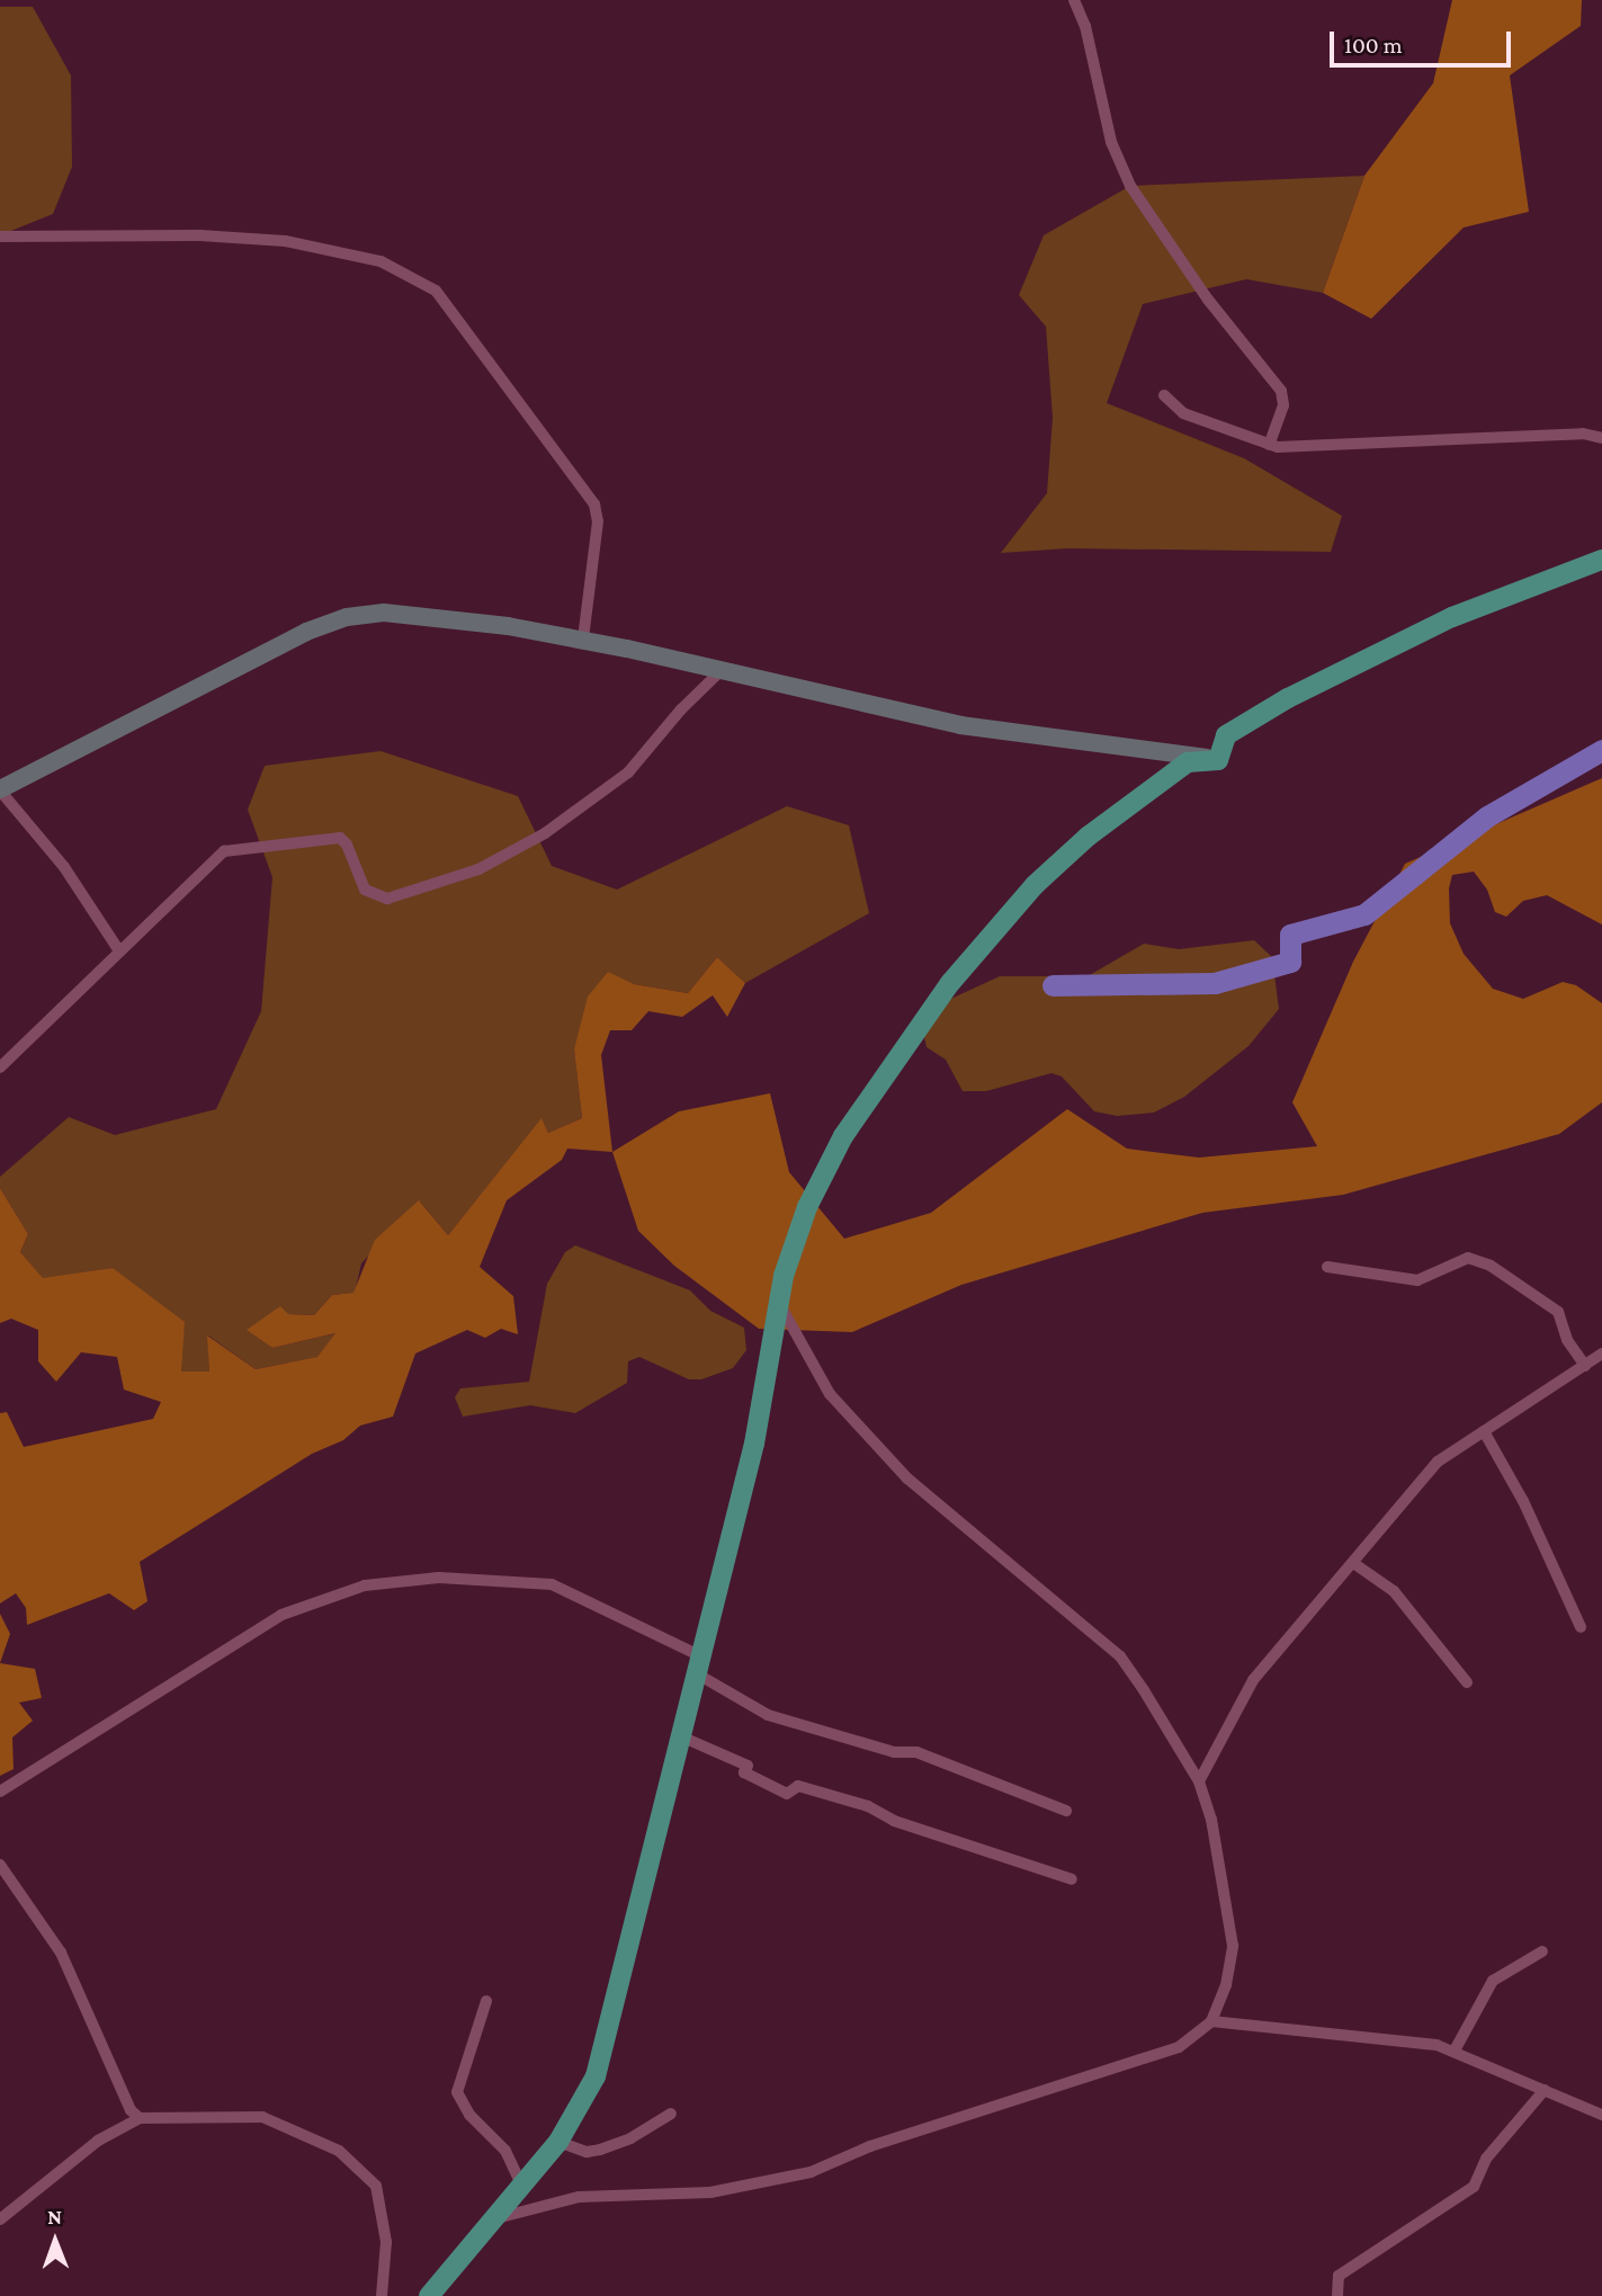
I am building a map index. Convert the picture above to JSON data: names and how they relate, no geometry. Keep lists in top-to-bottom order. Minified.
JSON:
{"scale_bar":"100 m","north":"top"}
